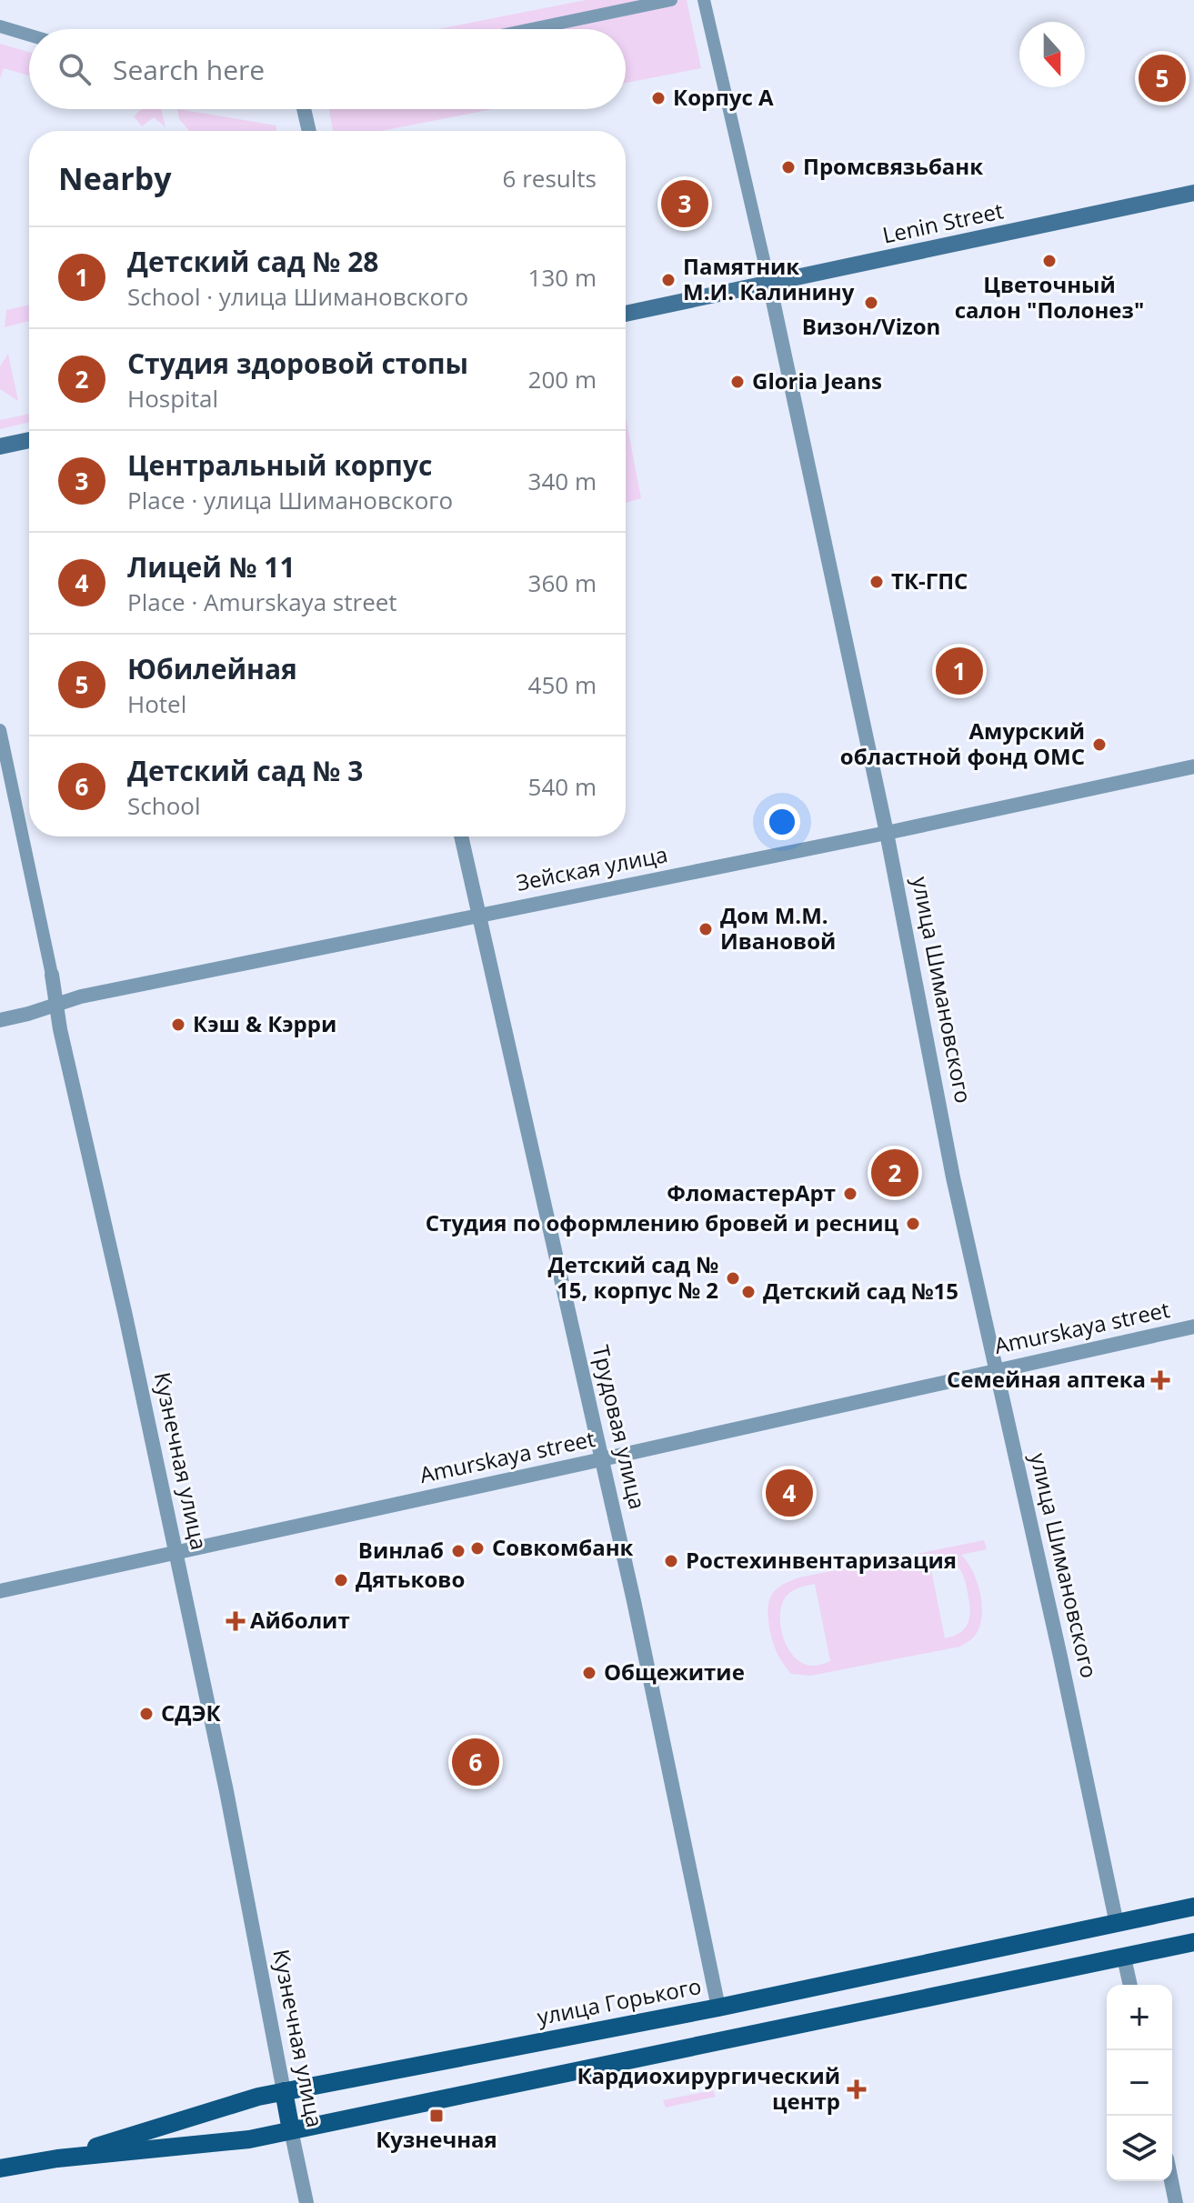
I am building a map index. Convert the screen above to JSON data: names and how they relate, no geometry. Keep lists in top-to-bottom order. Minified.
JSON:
{"streets":{"main road":["Lenin Street","улица Шимановского","Трудовая улица","Кузнечная улица","улица Горького"],"street":["Зейская улица","Amurskaya street"]},"crossings":[["Lenin Street","улица Шимановского"],["Зейская улица","улица Шимановского"],["Зейская улица","Трудовая улица"],["Зейская улица","Кузнечная улица"],["улица Шимановского","Amurskaya street"],["улица Шимановского","улица Горького"],["Amurskaya street","Трудовая улица"],["Amurskaya street","Кузнечная улица"],["Трудовая улица","улица Горького"],["Кузнечная улица","улица Горького"]],"places":{"other":["Корпус А","Промсвязьбанк","Цветочный салон \"Полонез\"","Памятник М.И. Калинину","Визон/Vizon","Gloria Jeans","ТК-ГПС","Амурский областной фонд ОМС","Дом М.М. Ивановой","Кэш & Кэрри","ФломастерАрт","Студия по оформлению бровей и ресниц","Детский сад № 15, корпус № 2","Детский сад №15","Совкомбанк","Винлаб","Ростехинвентаризация","Дятьково","Общежитие","СДЭК"],"health":["Семейная аптека","Айболит","Кардиохирургический центр"],"transit":["Кузнечная"]},"north":"bottom","page":{"search":"Search here","pins":["5","3","1","2","4","6"],"heading":["Nearby","6 results"],"list":[{"mark":"1","name":"Детский сад № 28","note":"School · улица Шимановского","value":"130 m"},{"mark":"2","name":"Студия здоровой стопы","note":"Hospital","value":"200 m"},{"mark":"3","name":"Центральный корпус","note":"Place · улица Шимановского","value":"340 m"},{"mark":"4","name":"Лицей № 11","note":"Place · Amurskaya street","value":"360 m"},{"mark":"5","name":"Юбилейная","note":"Hotel","value":"450 m"},{"mark":"6","name":"Детский сад № 3","note":"School","value":"540 m"}],"map_buttons":["+","−"]}}
